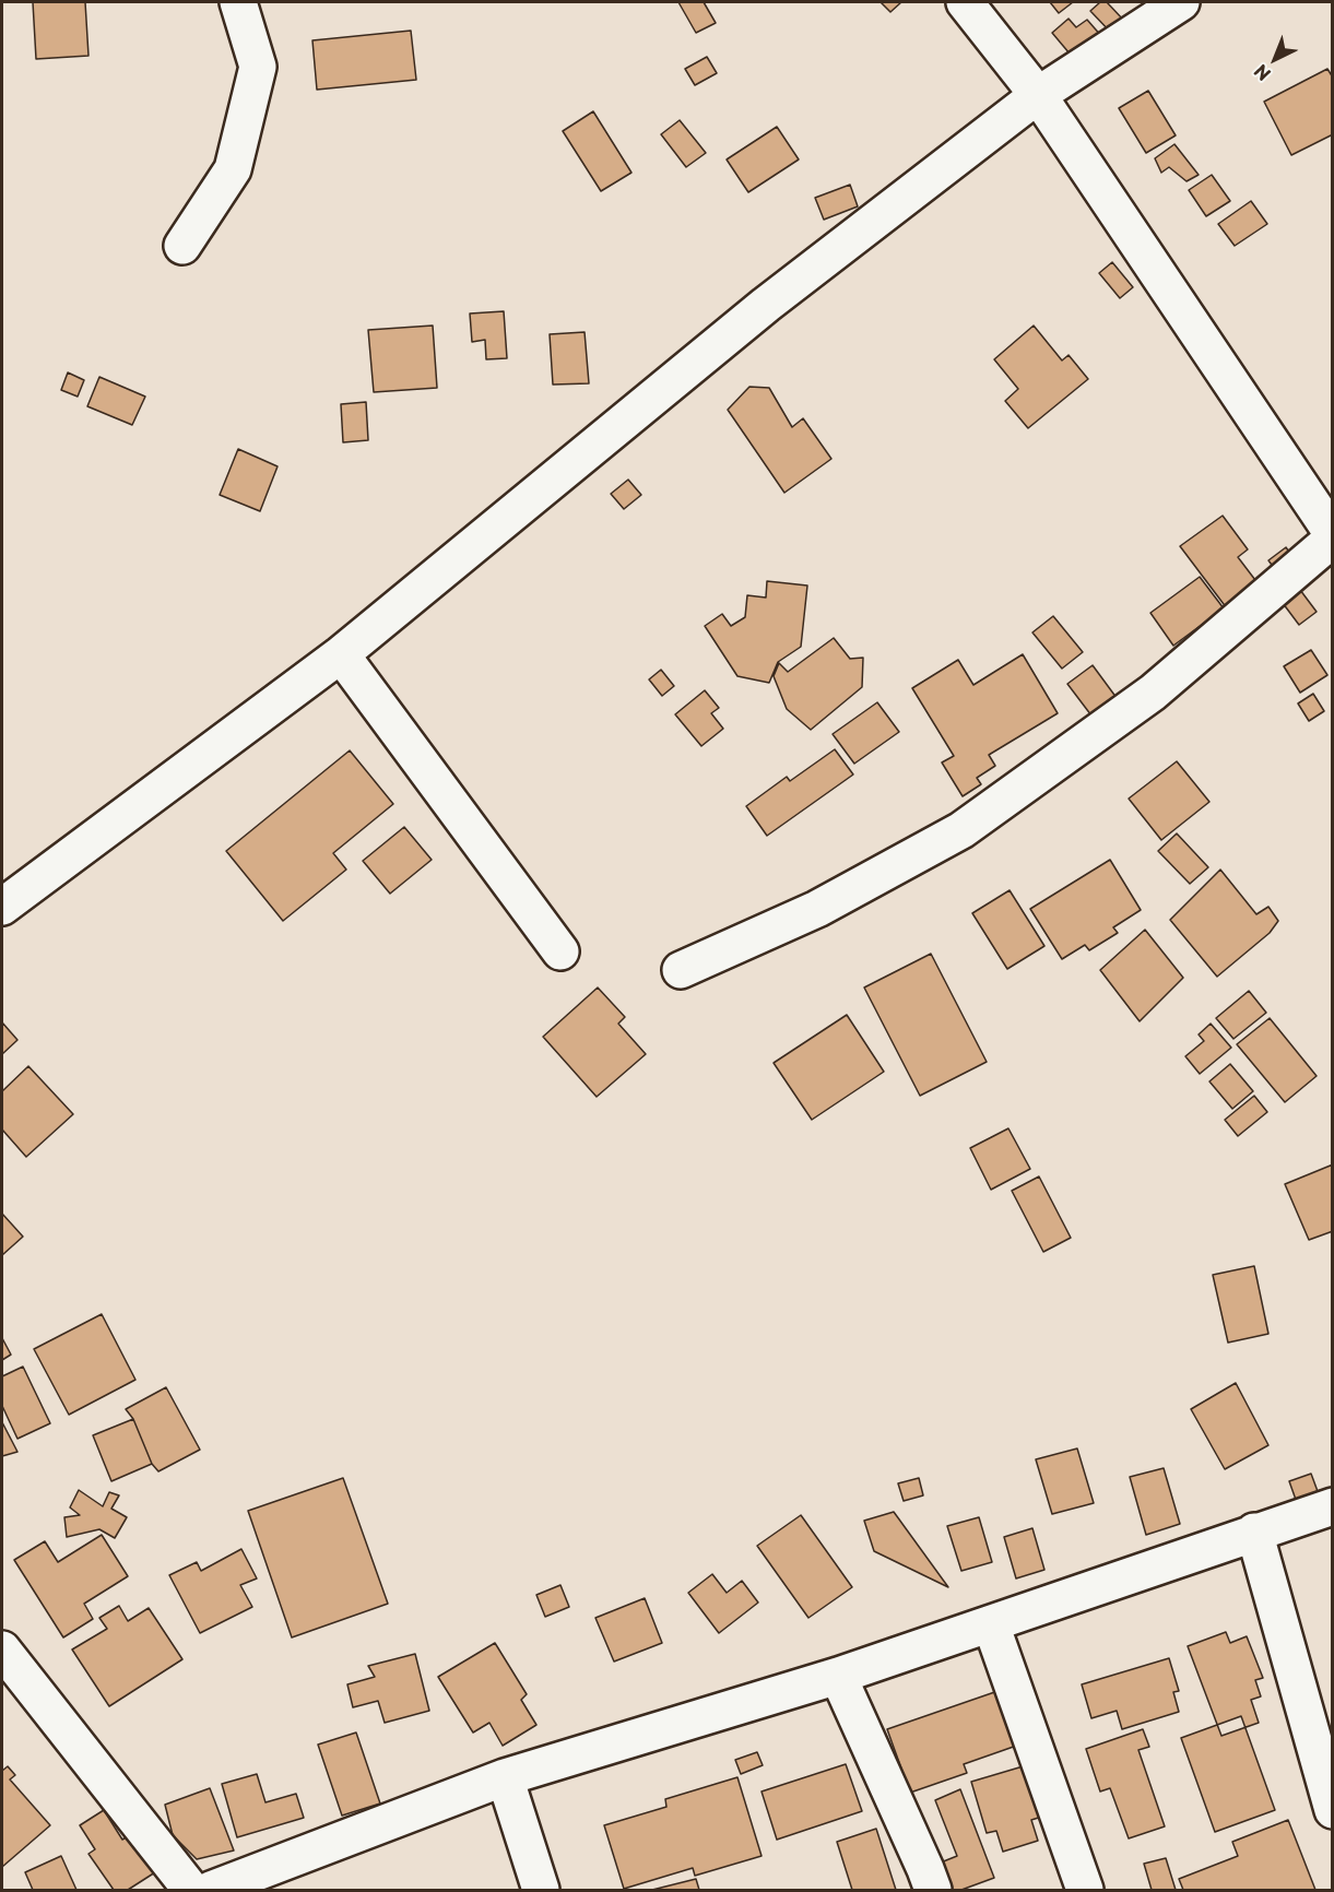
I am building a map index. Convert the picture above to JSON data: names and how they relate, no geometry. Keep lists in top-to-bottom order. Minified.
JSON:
{"north":"bottom left"}
